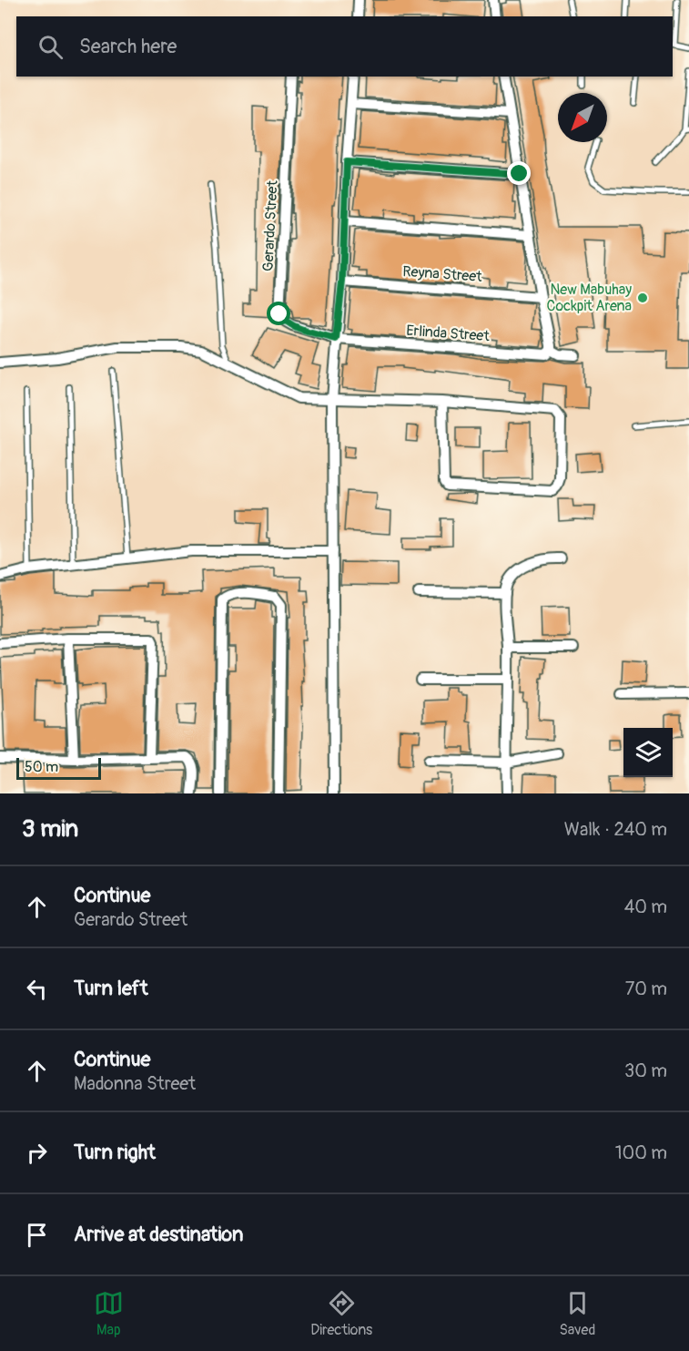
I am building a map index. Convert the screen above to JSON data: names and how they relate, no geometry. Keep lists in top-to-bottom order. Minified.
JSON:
{"streets":{"street":["Gerardo Street","Reyna Street","Erlinda Street"]},"crossings":[["Gerardo Street","Erlinda Street"]],"places":["New Mabuhay Cockpit Arena"],"scale_bar":"50 m","north":"bottom left","page":{"search":"Search here","scale":"50 m","heading":["3 min","Walk · 240 m"],"list":[["Continue","Gerardo Street","40 m"],["Turn left","70 m"],["Continue","Madonna Street","30 m"],["Turn right","100 m"],"Arrive at destination"],"nav":["Map","Directions","Saved"]}}
